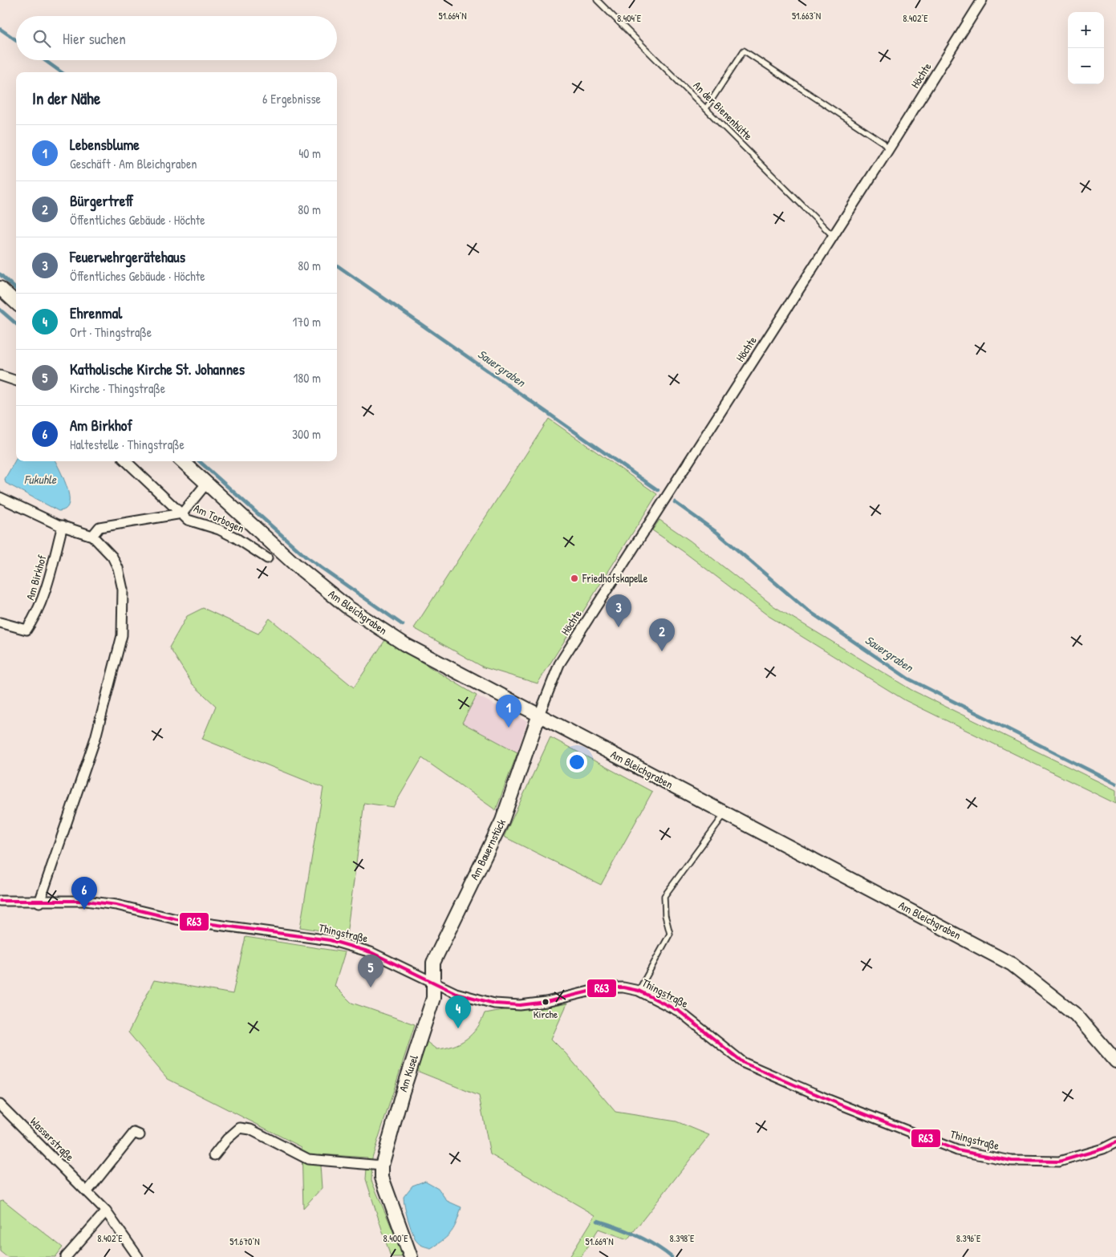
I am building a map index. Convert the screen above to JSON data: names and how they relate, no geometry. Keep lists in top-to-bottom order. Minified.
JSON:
{"streets":{"street":["Höchte","Am Torbogen","Am Birkhof","Am Bleichgraben","Am Bauernstück","Thingstraße","Am Kusel","Wasserstraße"],"lane":["An der Bienenhütte"]},"crossings":[["Höchte","An der Bienenhütte"],["Höchte","Am Bleichgraben"],["Höchte","Am Bauernstück"],["Am Bleichgraben","Am Bauernstück"],["Am Bauernstück","Thingstraße"],["Am Bauernstück","Am Kusel"],["Thingstraße","Am Kusel"]],"water":["Sauergraben","Fukuhle"],"places":["Friedhofskapelle","Kirche"],"lines":["transit line R63"],"page":{"map_buttons":["+","−"],"search":"Hier suchen","heading":["In der Nähe","6 Ergebnisse"],"list":[{"mark":"1","name":"Lebensblume","note":"Geschäft · Am Bleichgraben","value":"40 m"},{"mark":"2","name":"Bürgertreff","note":"Öffentliches Gebäude · Höchte","value":"80 m"},{"mark":"3","name":"Feuerwehrgerätehaus","note":"Öffentliches Gebäude · Höchte","value":"80 m"},{"mark":"4","name":"Ehrenmal","note":"Ort · Thingstraße","value":"170 m"},{"mark":"5","name":"Katholische Kirche St. Johannes","note":"Kirche · Thingstraße","value":"180 m"},{"mark":"6","name":"Am Birkhof","note":"Haltestelle · Thingstraße","value":"300 m"}],"pins":["3","2","1","6","5","4"]},"coordinates":["51.663°N","51.664°N","8.404°E","8.402°E","8.400°E","8.398°E","8.396°E","51.670°N","51.669°N"]}
